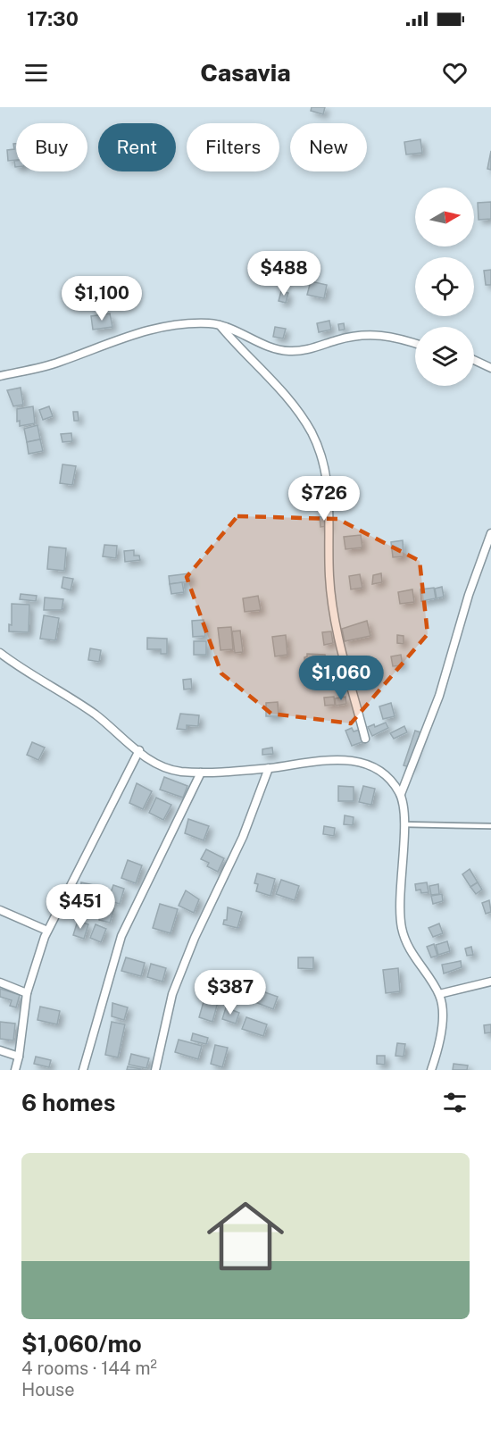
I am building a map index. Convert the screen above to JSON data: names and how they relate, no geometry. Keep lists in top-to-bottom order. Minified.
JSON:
{"north":"right","page":{"status":"17:30","header":"Casavia","chip":["Buy","Rent","Filters","New"],"price":["$488","$1,100","$726","$1,060","$451","$387"],"heading":"6 homes","list":[{"name":"$1,060/mo","note":"4 rooms · 144 m² · House"}]}}
